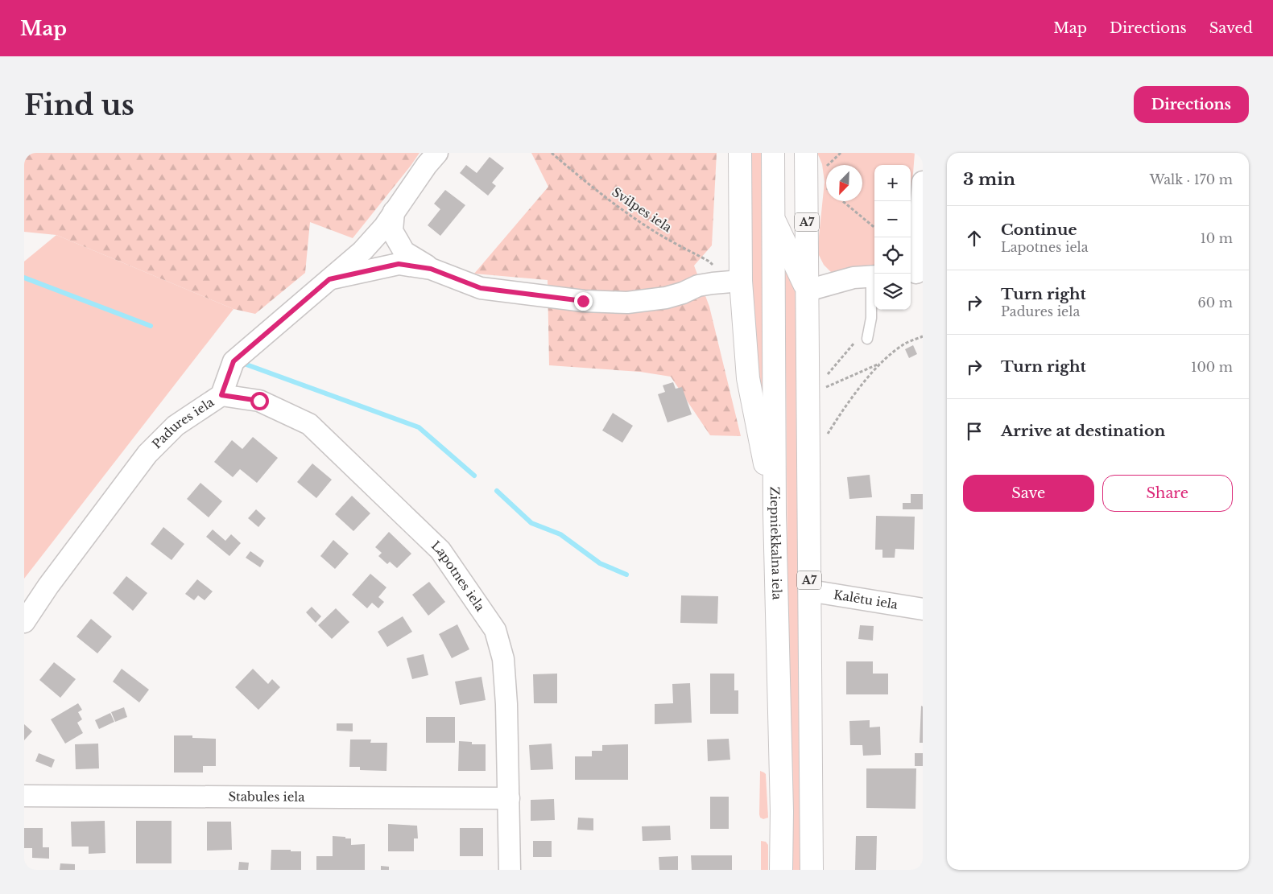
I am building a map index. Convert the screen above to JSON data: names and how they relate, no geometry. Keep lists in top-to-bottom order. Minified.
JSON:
{"streets":{"highway":["A7","Ziepniekkalna iela"],"street":["Padures iela","Lapotnes iela","Kalētu iela","Stabules iela"],"path":["Svilpes iela"]},"crossings":[["Padures iela","Lapotnes iela"],["Ziepniekkalna iela","Kalētu iela"],["Lapotnes iela","Stabules iela"]],"north":"bottom left","page":{"header":"Map","nav":["Map","Directions","Saved"],"buttons":["Directions",["Save","Share"]],"title":"Find us","heading":["3 min","Walk · 170 m"],"map_buttons":["+","−"],"list":[["Continue","Lapotnes iela","10 m"],["Turn right","Padures iela","60 m"],["Turn right","100 m"],"Arrive at destination"]}}
